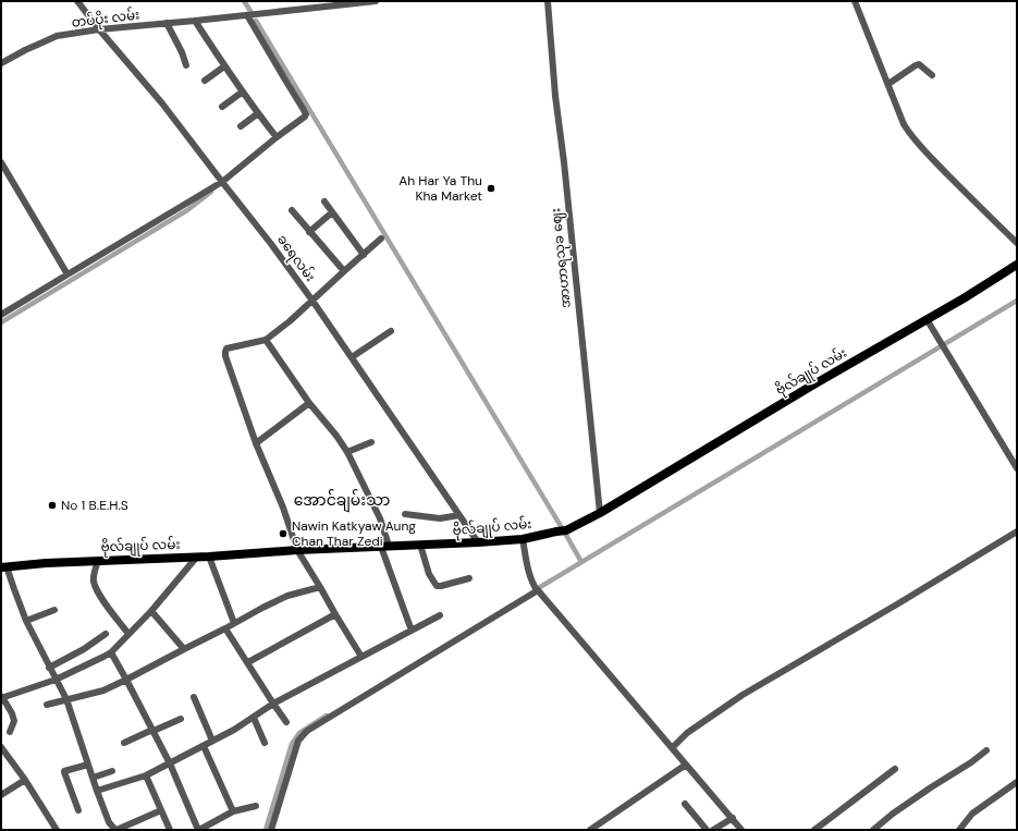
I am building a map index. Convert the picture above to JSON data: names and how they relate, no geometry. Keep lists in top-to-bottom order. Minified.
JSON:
{"streets":{"main road":["ဗိုလ်ချုပ် လမ်း"],"street":["တပ်ပိုး လမ်း","ခရေလမ်း","အာဟာရသုခ ဈေး"]},"crossings":[["တပ်ပိုး လမ်း","ခရေလမ်း"],["ခရေလမ်း","ဗိုလ်ချုပ် လမ်း"],["အာဟာရသုခ ဈေး","ဗိုလ်ချုပ် လမ်း"]],"districts":["အောင်ချမ်းသာ"],"places":["Ah Har Ya Thu Kha Market","No 1 B.E.H.S","Nawin Katkyaw Aung Chan Thar Zedi"]}
